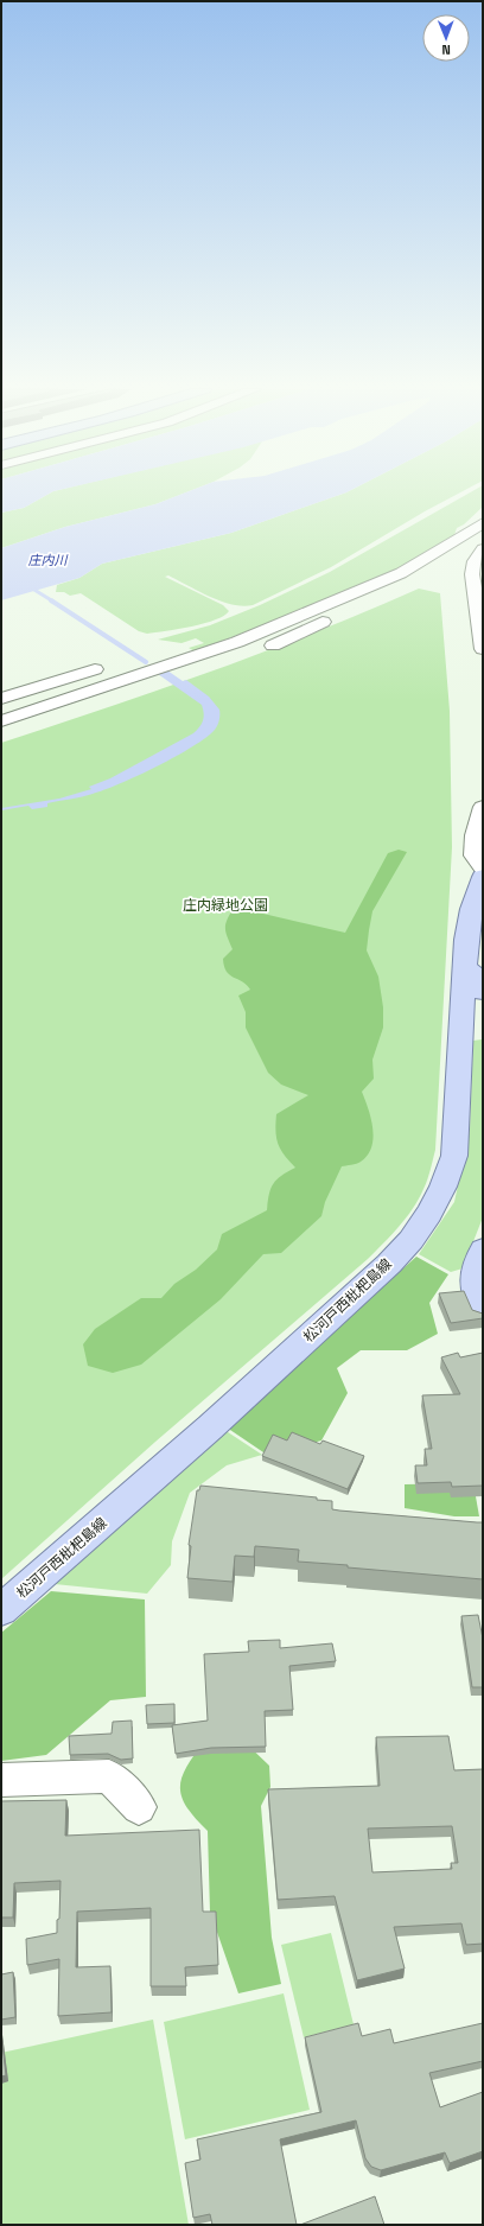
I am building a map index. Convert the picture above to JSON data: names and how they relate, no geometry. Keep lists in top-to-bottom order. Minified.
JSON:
{"streets":{"main road":["松河戸西枇杷島線"]},"water":["庄内川"],"parks":["庄内緑地公園"],"north":"bottom"}
